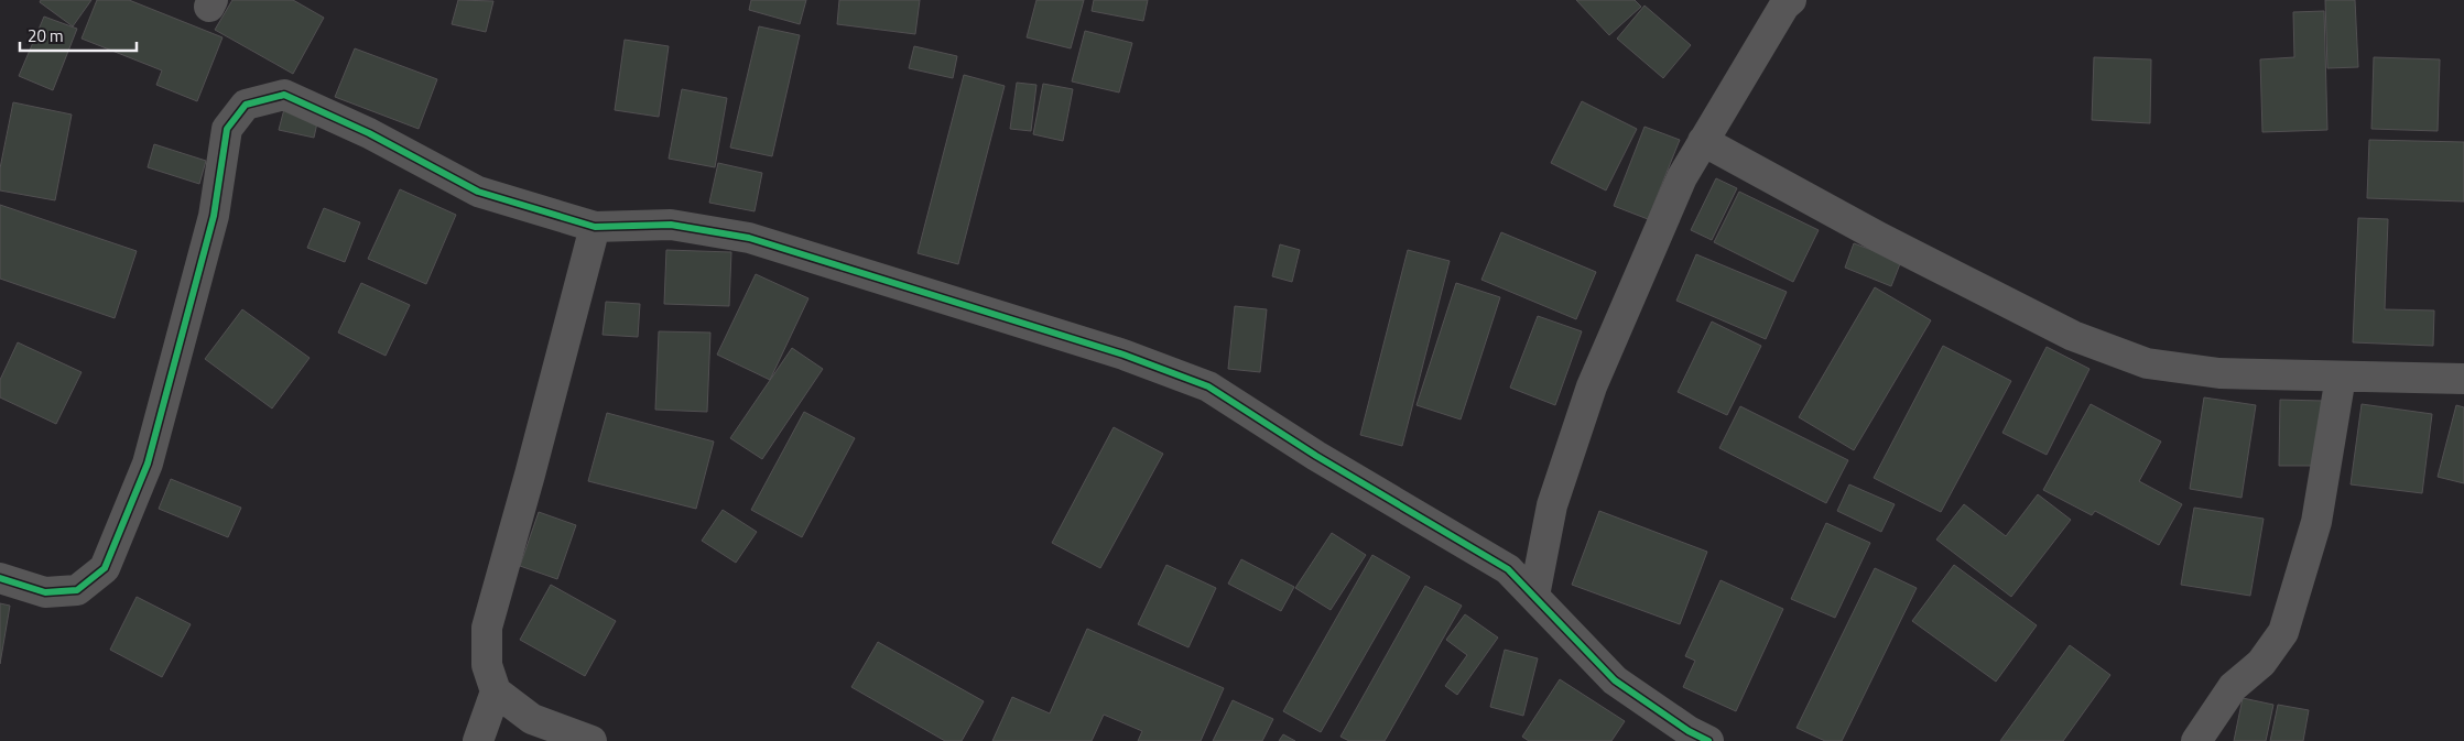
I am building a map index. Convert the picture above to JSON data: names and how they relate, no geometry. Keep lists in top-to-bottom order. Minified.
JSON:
{"scale_bar":"20 m"}
